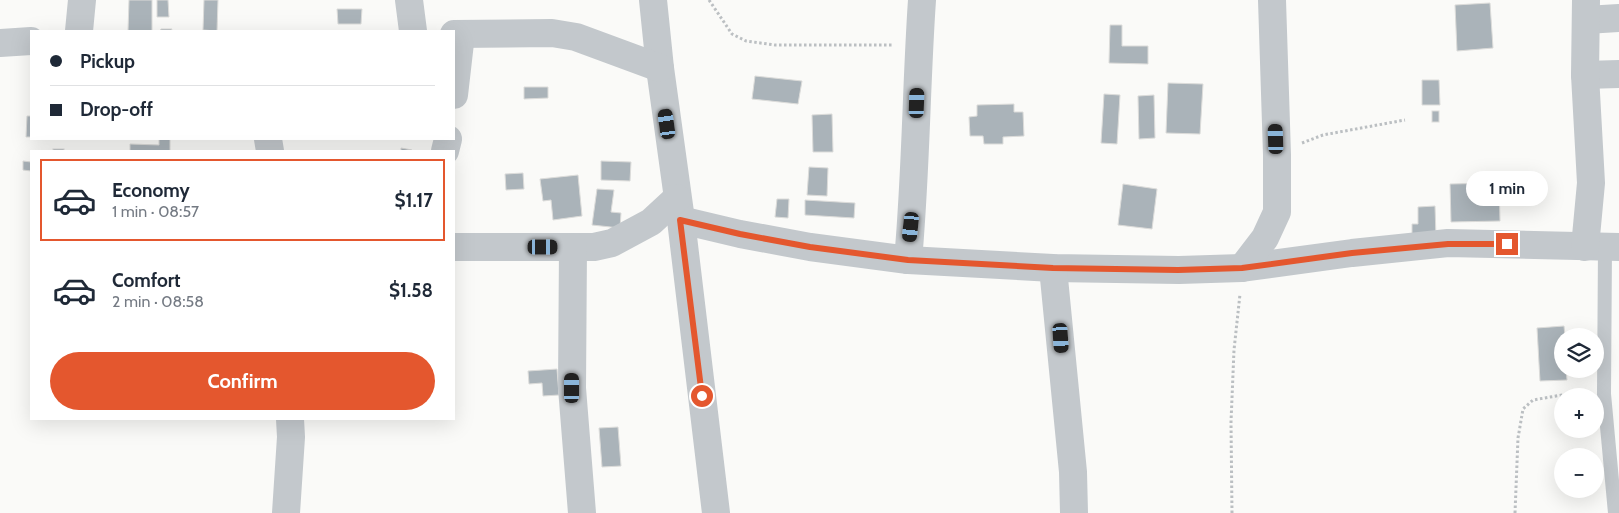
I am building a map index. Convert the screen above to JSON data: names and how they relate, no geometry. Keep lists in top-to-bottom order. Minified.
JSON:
{"page":{"banner":["Pickup","Drop-off"],"list":[{"name":"Economy","note":"1 min · 08:57","value":"$1.17"},{"name":"Comfort","note":"2 min · 08:58","value":"$1.58"}],"bubble":"1 min","map_buttons":["+","−"],"buttons":"Confirm"}}
